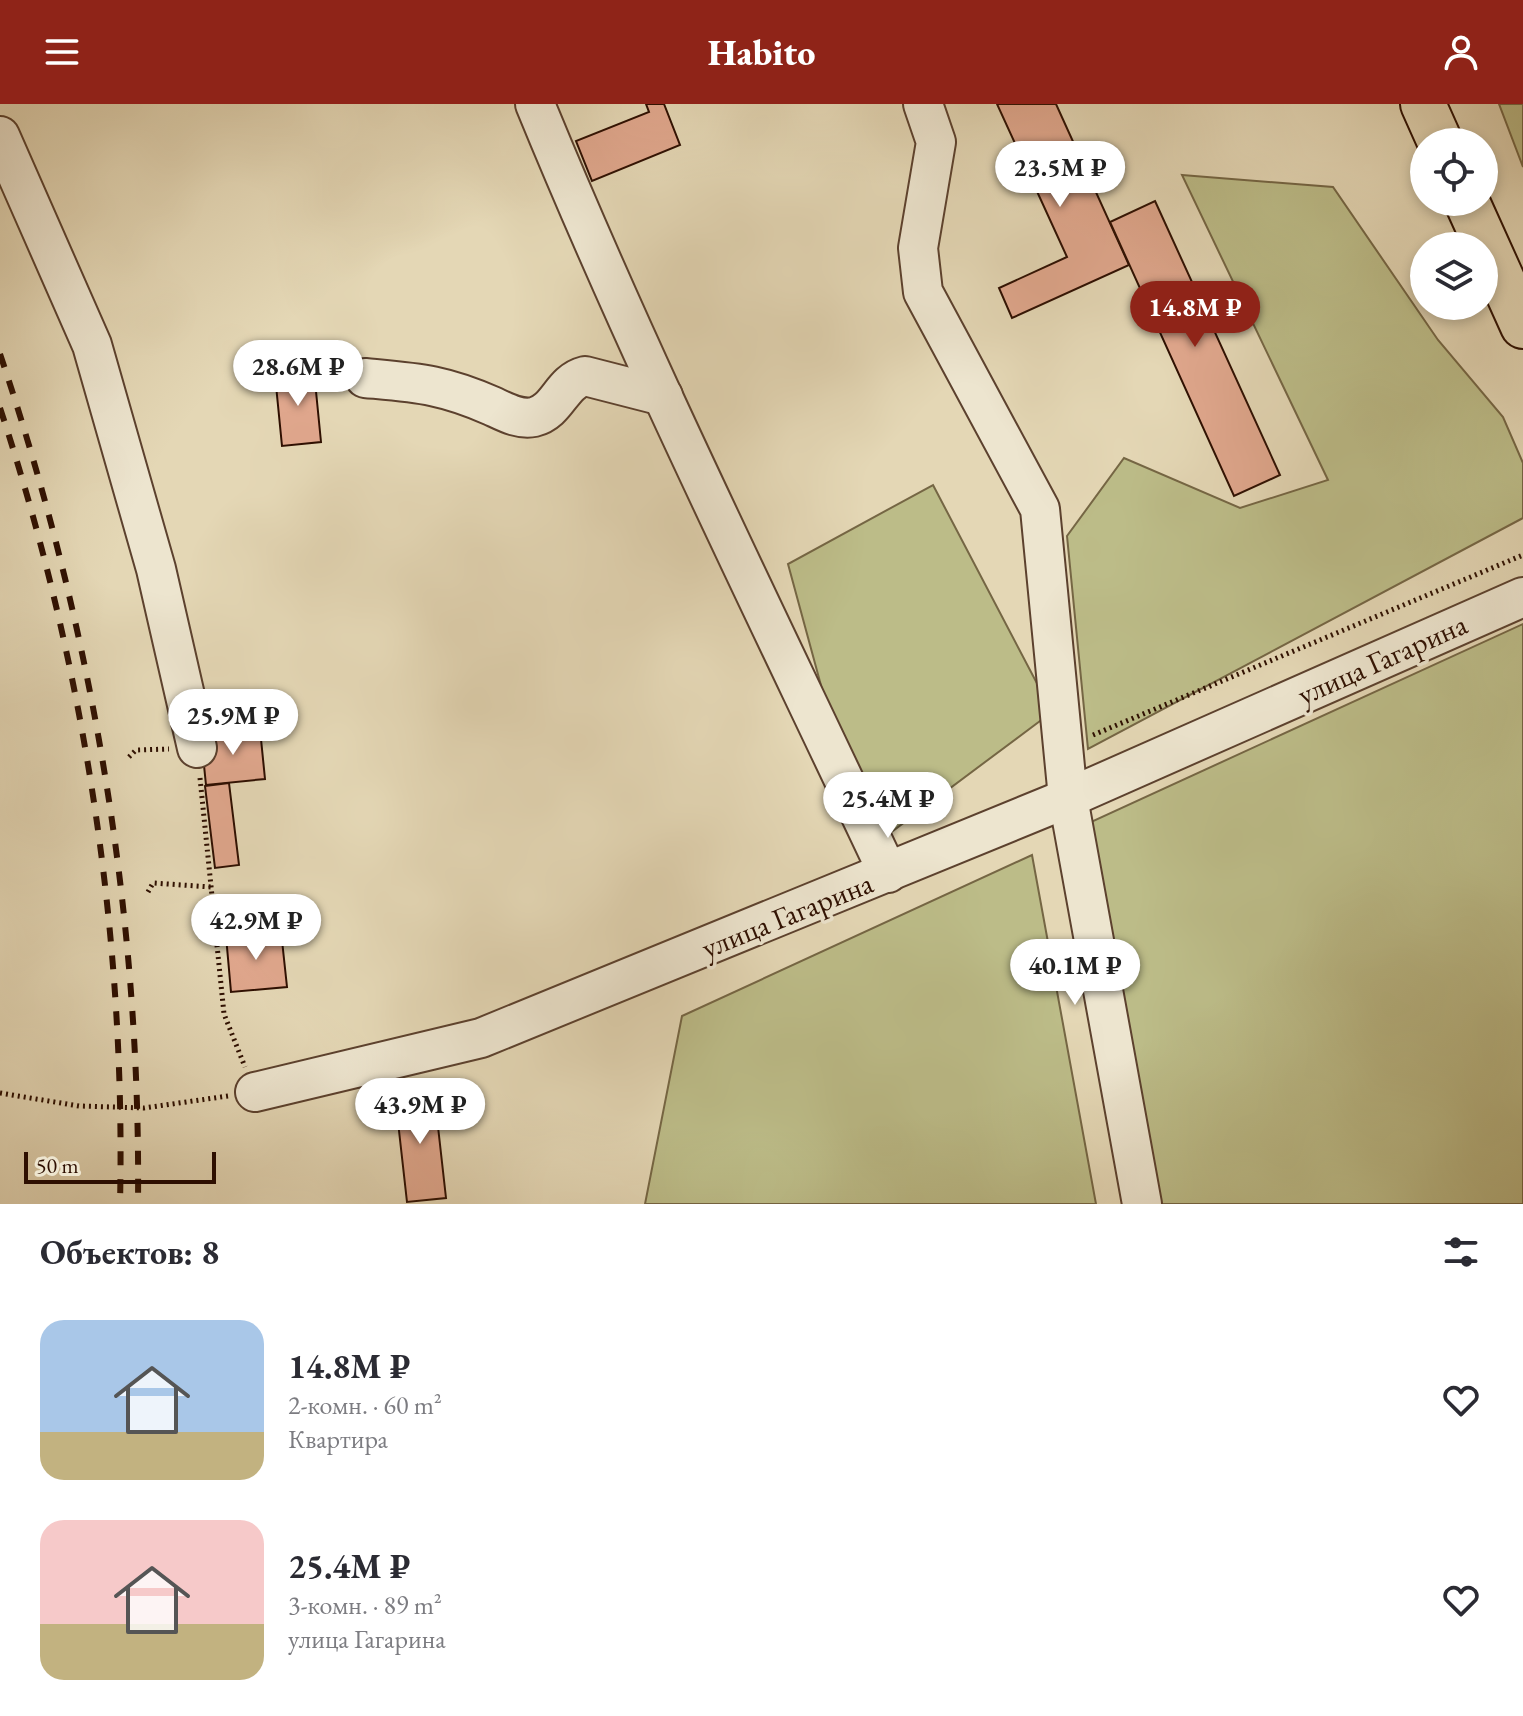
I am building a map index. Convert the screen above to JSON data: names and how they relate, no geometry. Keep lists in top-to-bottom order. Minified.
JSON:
{"streets":{"street":["улица Гагарина"]},"scale_bar":"50 m","page":{"header":"Habito","price":["23.5M ₽","14.8M ₽","28.6M ₽","25.9M ₽","25.4M ₽","42.9M ₽","40.1M ₽","43.9M ₽"],"scale":"50 m","heading":"Объектов: 8","list":[{"name":"14.8M ₽","note":"2-комн. · 60 m² · Квартира"},{"name":"25.4M ₽","note":"3-комн. · 89 m² · улица Гагарина"}]}}
